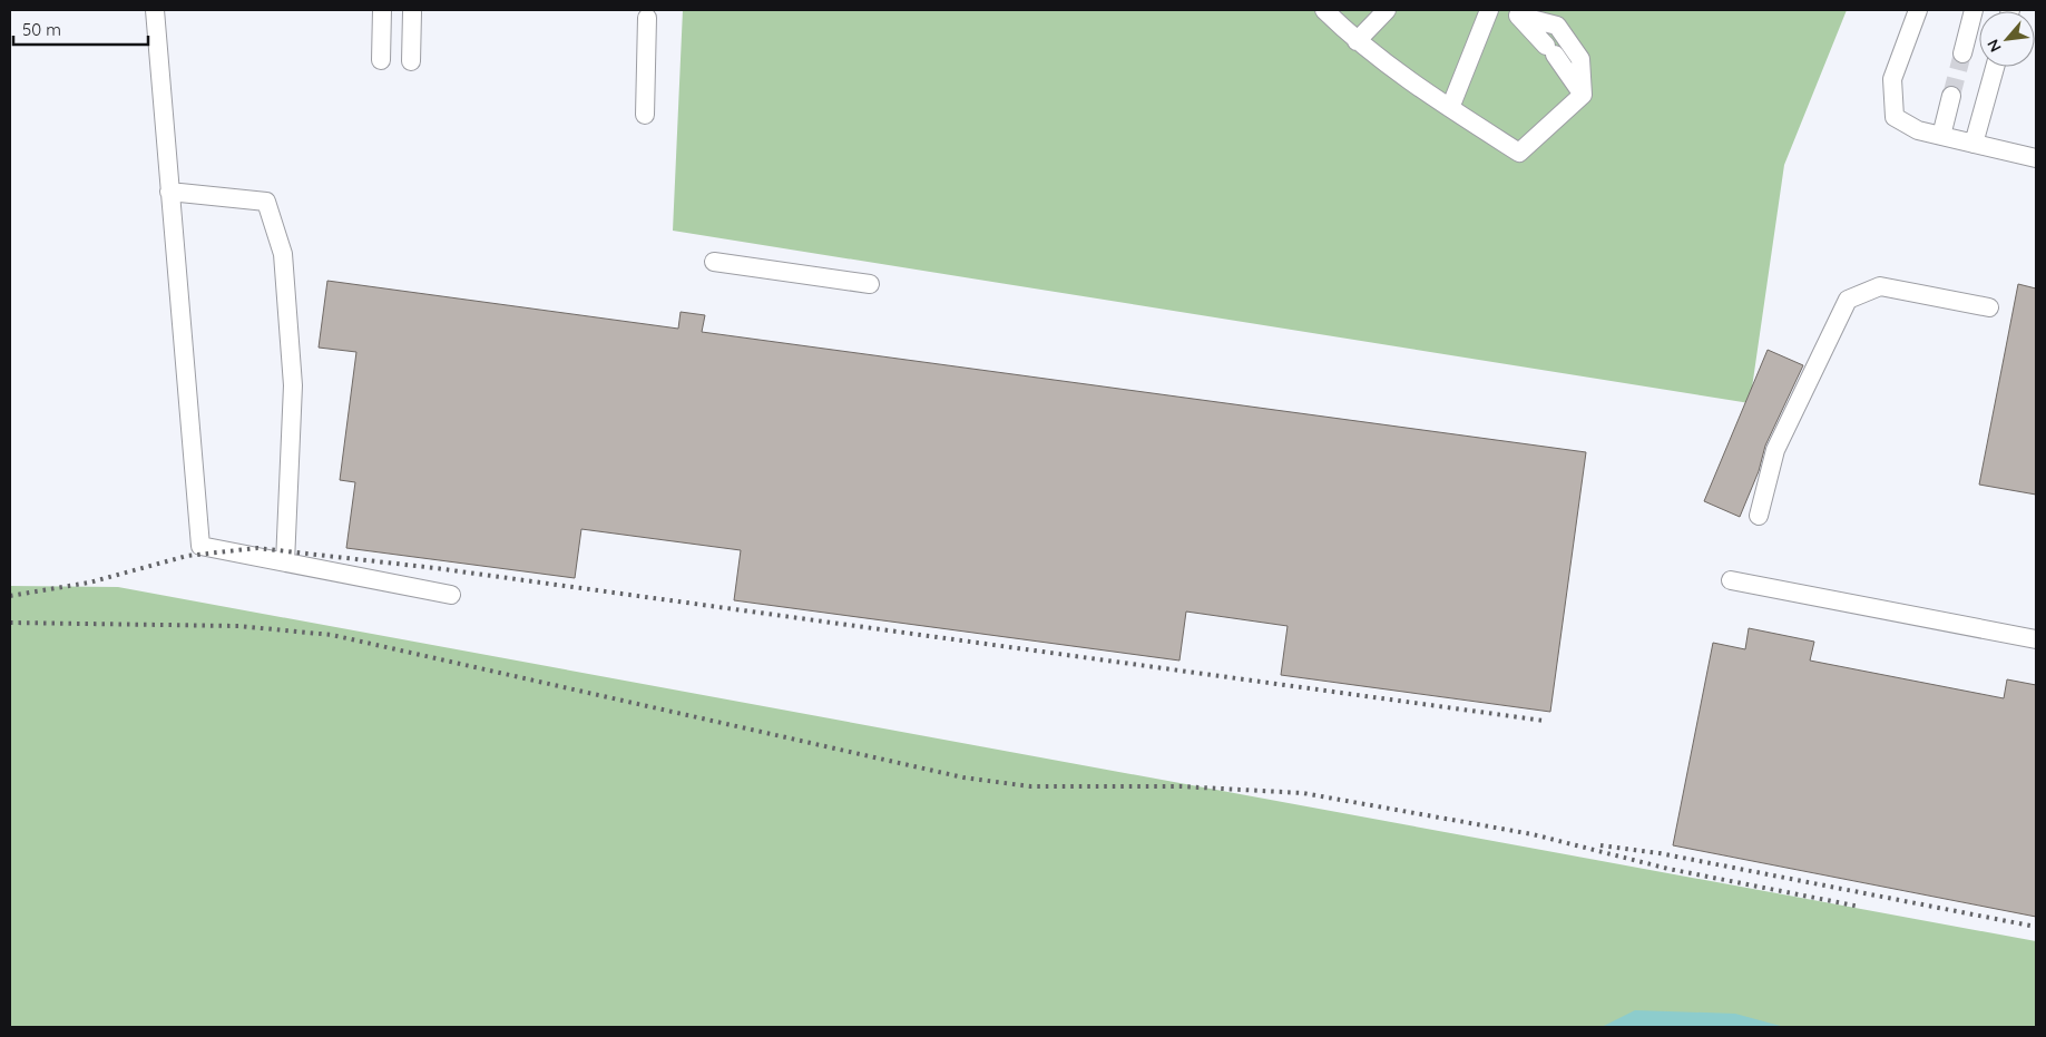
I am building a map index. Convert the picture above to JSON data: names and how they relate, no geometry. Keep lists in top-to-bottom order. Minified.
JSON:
{"scale_bar":"50 m","north":"bottom left"}
